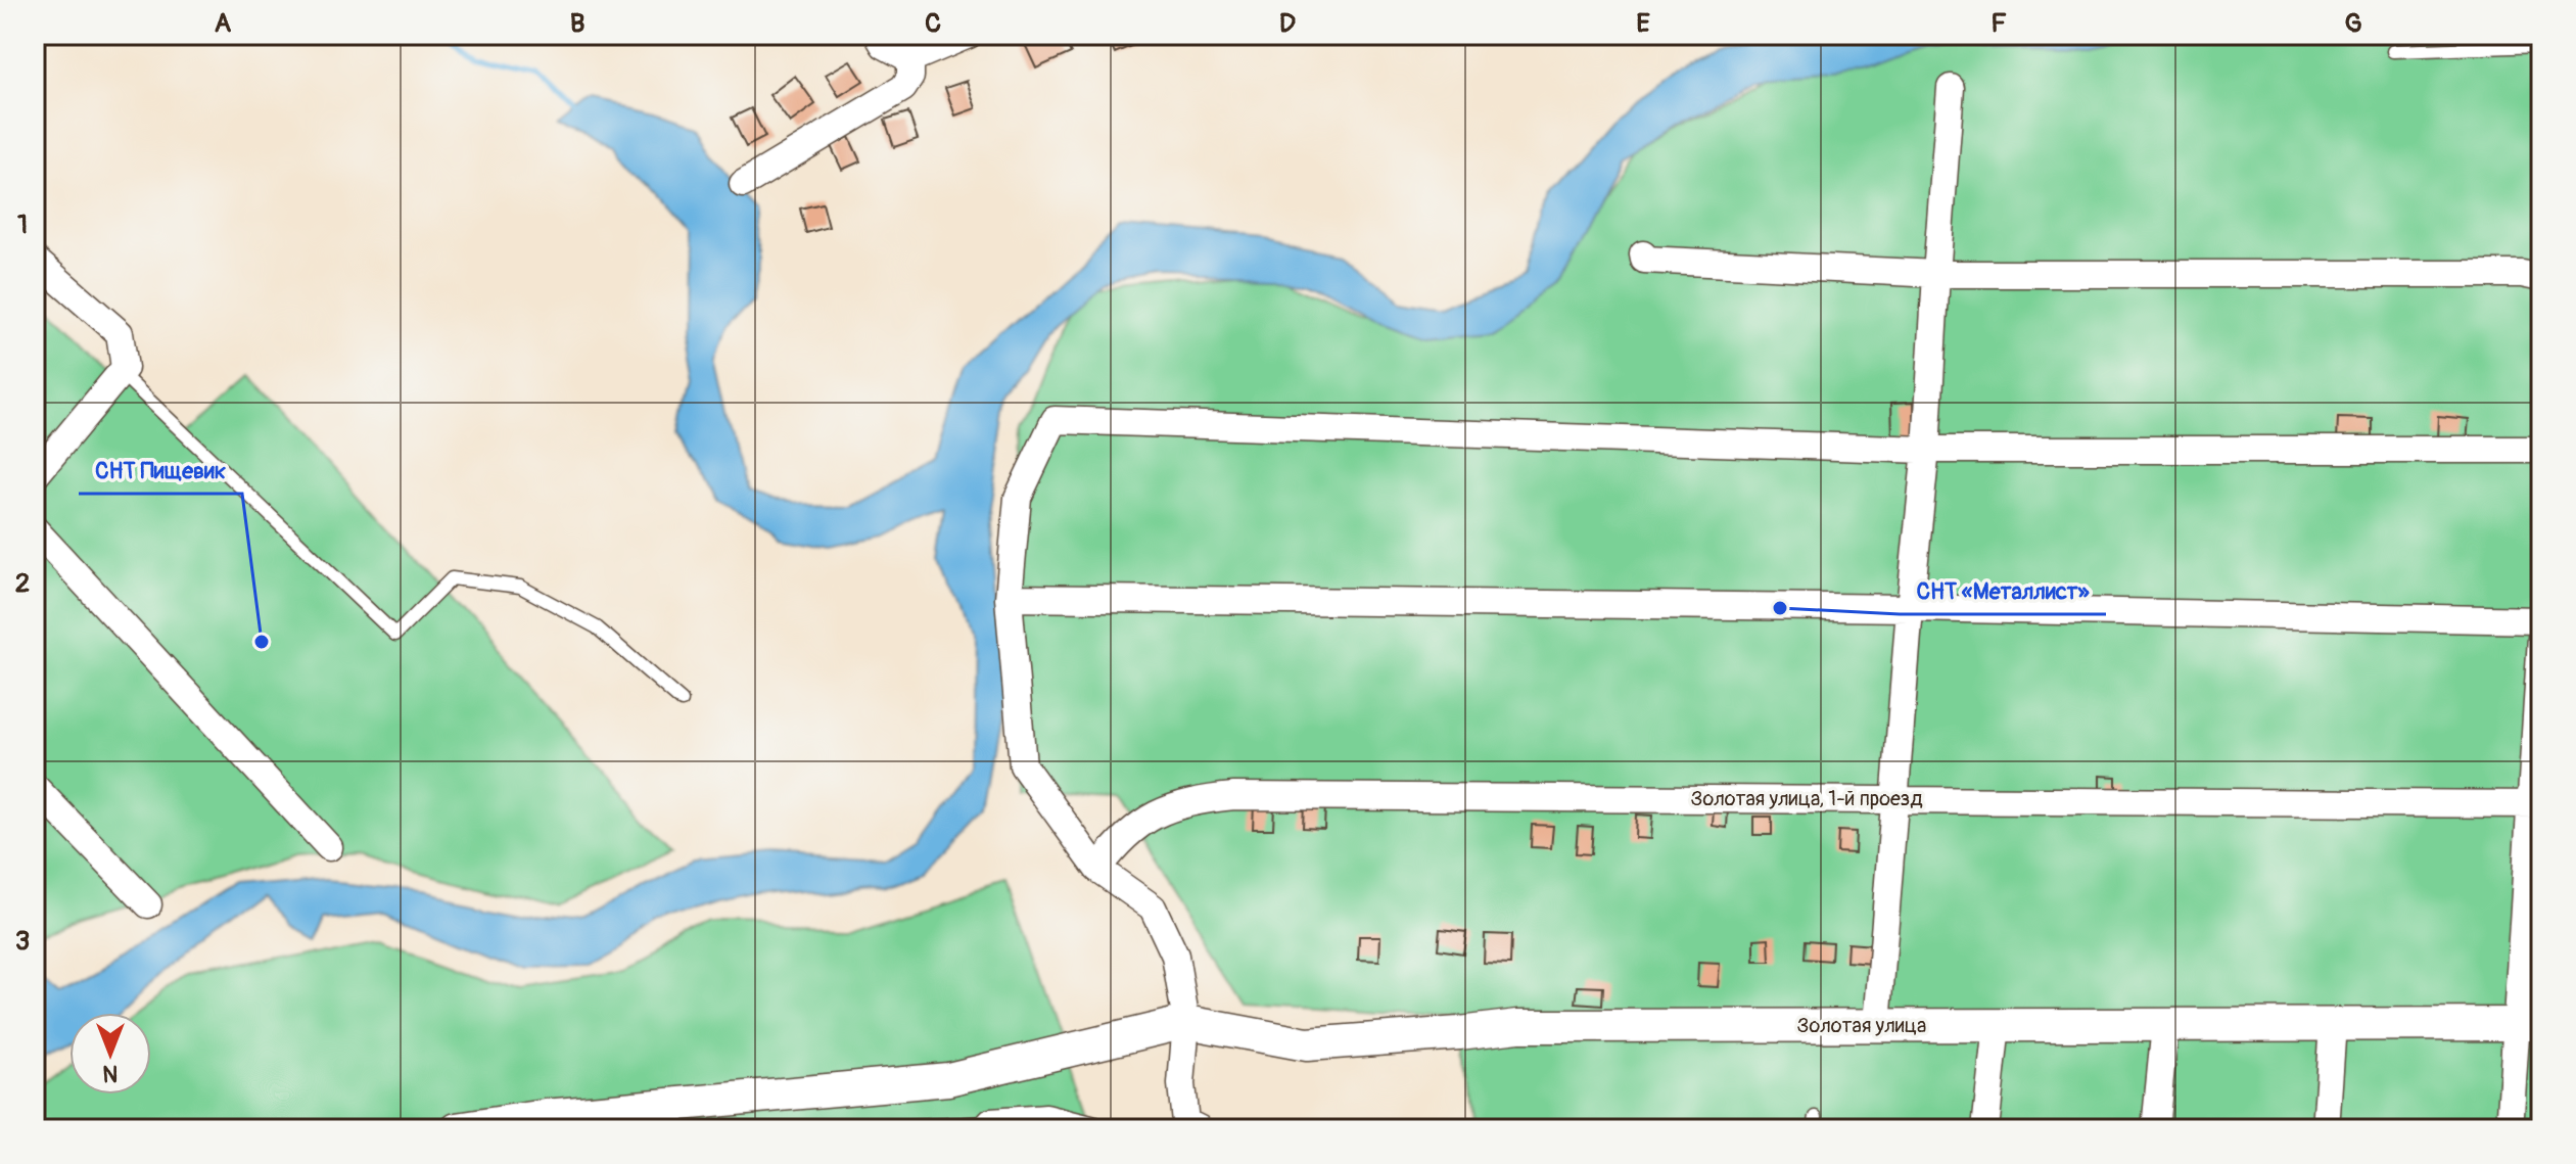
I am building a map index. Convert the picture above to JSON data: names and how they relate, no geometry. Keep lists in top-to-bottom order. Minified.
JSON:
{"streets":{"street":["Золотая улица, 1-й проезд","Золотая улица"]},"places":["СНТ «Металлист»","СНТ Пищевик"],"north":"bottom","grid":{"columns":["A","B","C","D","E","F","G"],"rows":["1","2","3"]}}
